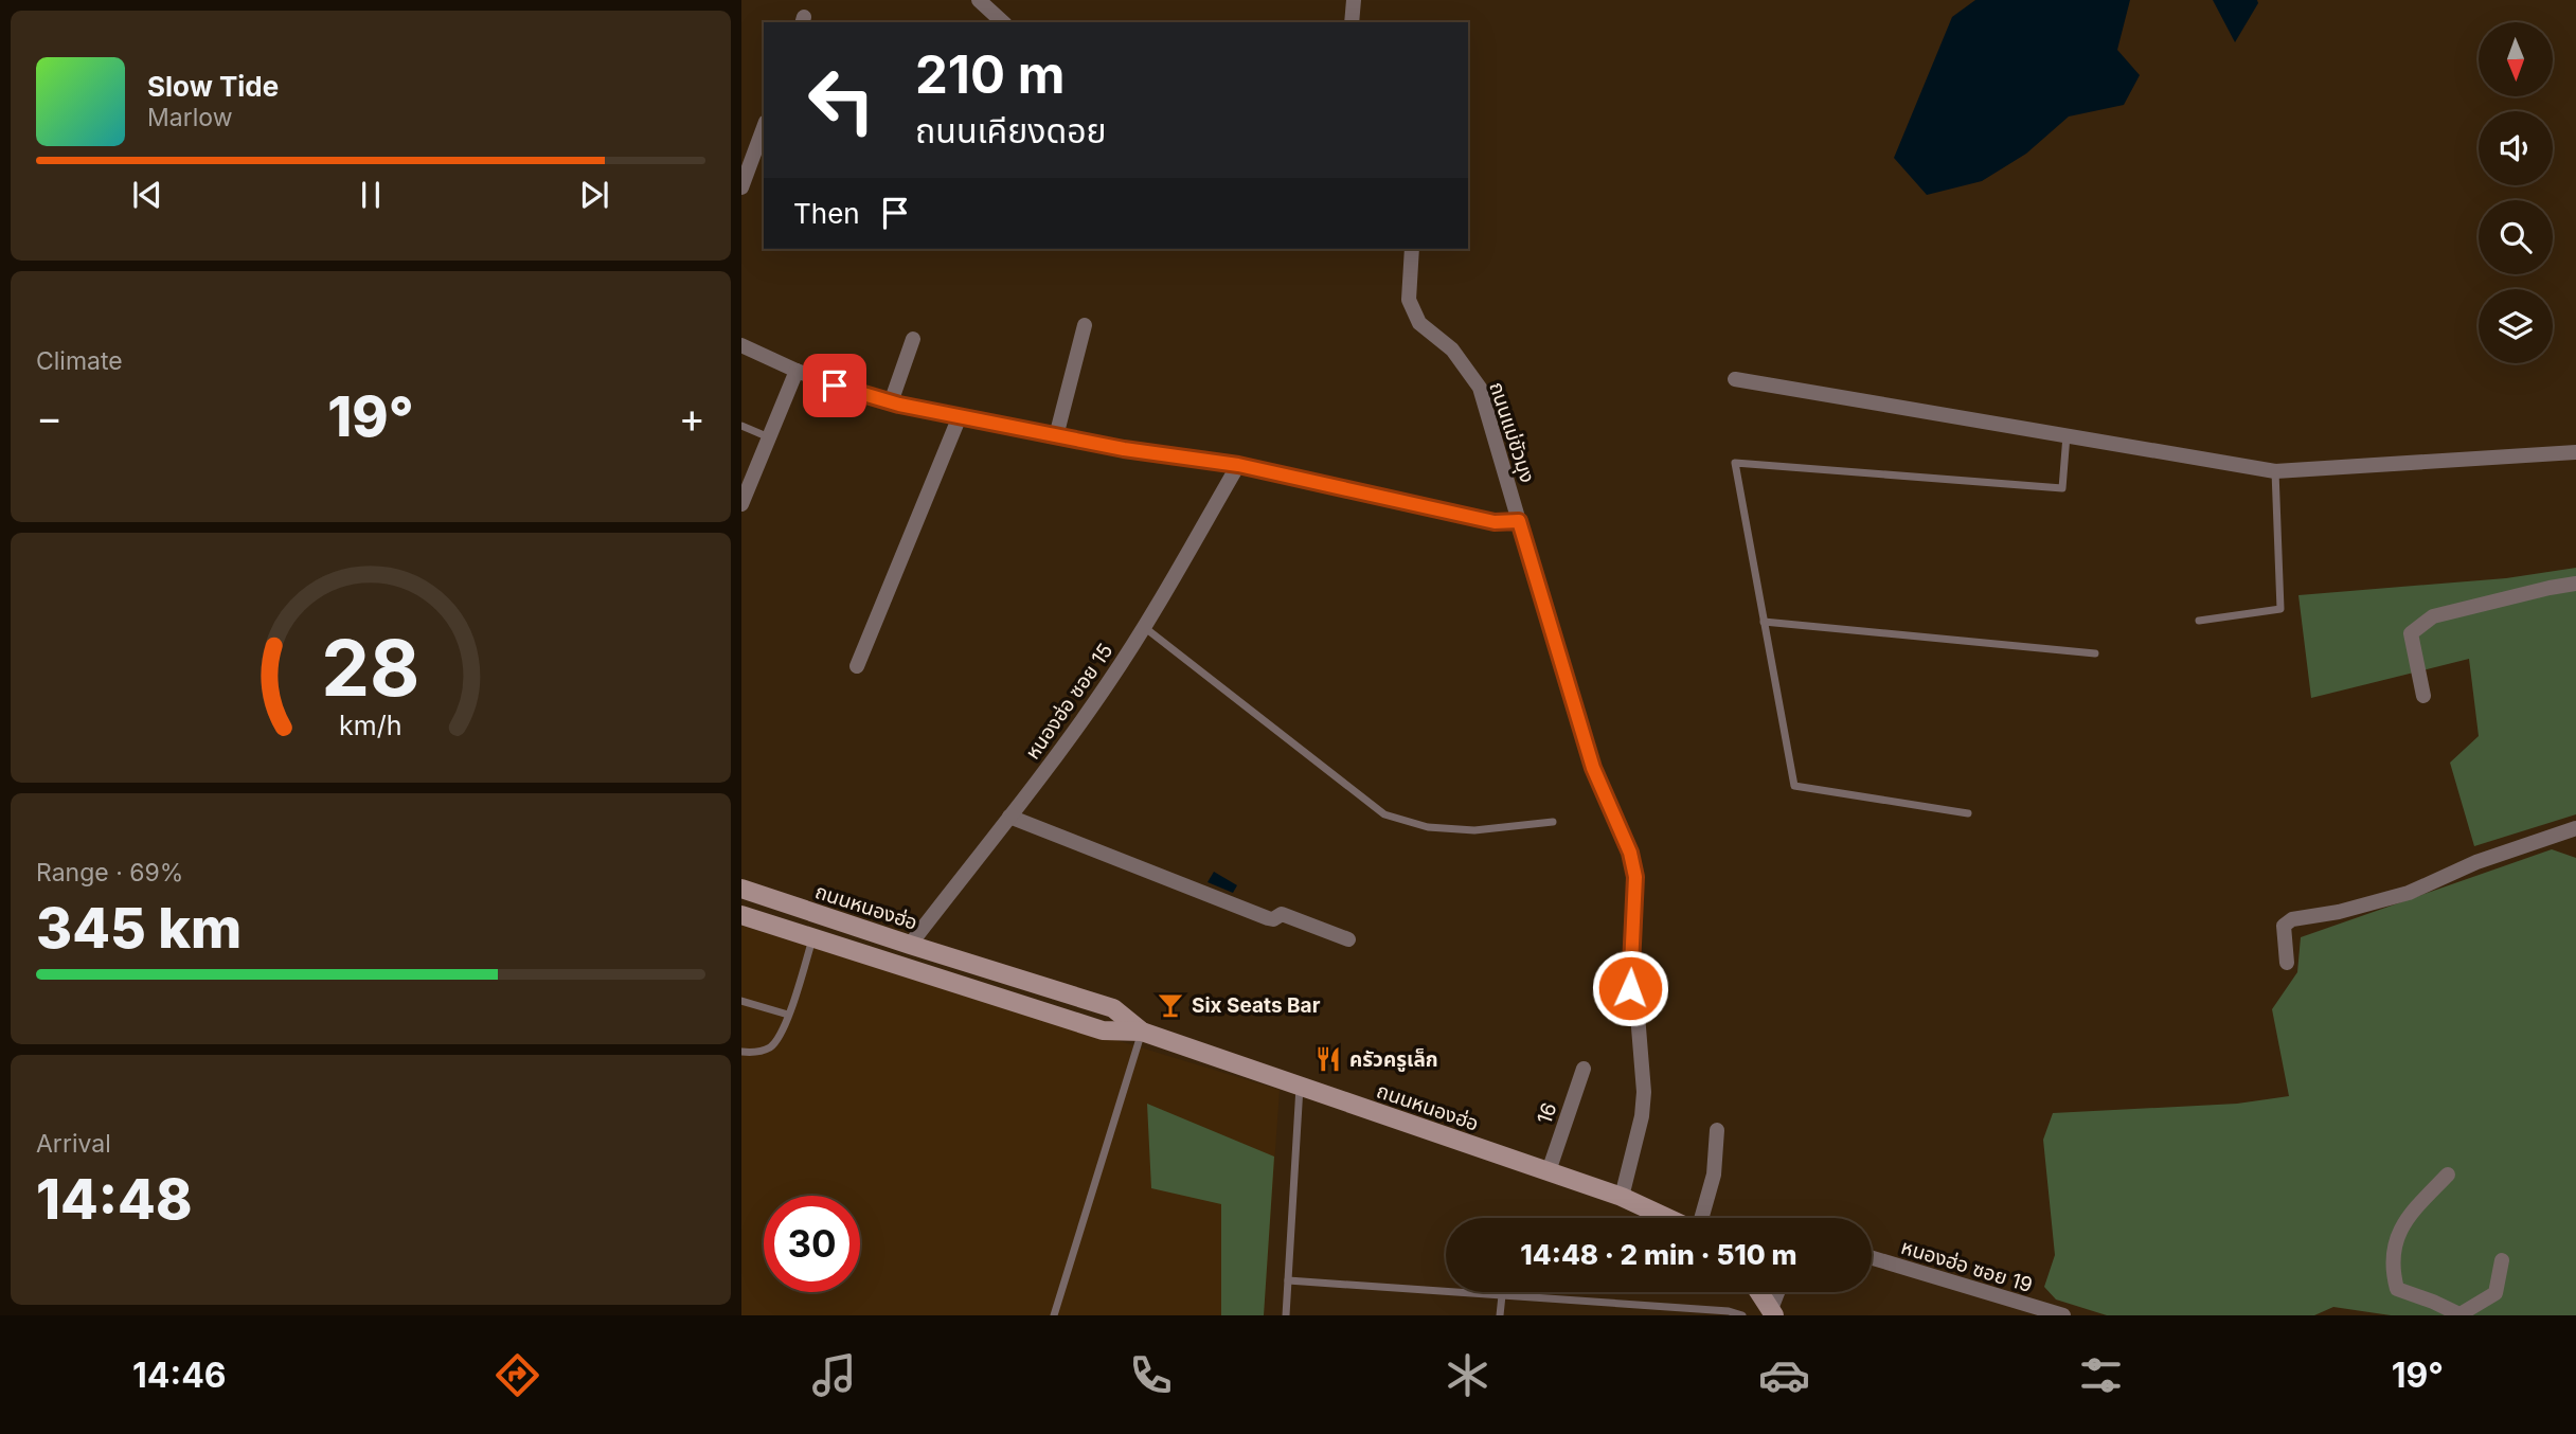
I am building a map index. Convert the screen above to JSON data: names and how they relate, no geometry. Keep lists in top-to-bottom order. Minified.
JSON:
{"streets":{"street":["ถนนแม่ขัวมุง","หนองฮ่อ ซอย 15","ถนนหนองฮ่อ","16","หนองฮ่อ ซอย 19"]},"crossings":[["ถนนแม่ขัวมุง","ถนนหนองฮ่อ"],["หนองฮ่อ ซอย 15","ถนนหนองฮ่อ"],["ถนนหนองฮ่อ","16"]],"places":{"bar":["Six Seats Bar"],"restaurant":["ครัวครูเล็ก"]},"north":"bottom","page":{"turn":["210 m","ถนนเคียงดอย"],"song":["Slow Tide","Marlow"],"then":"Then","tile":["Climate",["Range · 69%","345 km"],["Arrival","14:48"]],"heat":["−","19°","+"],"limit":"30","trip":"14:48 · 2 min · 510 m","tabs":["14:46","19°"],"gauge":["28","km/h"]}}
